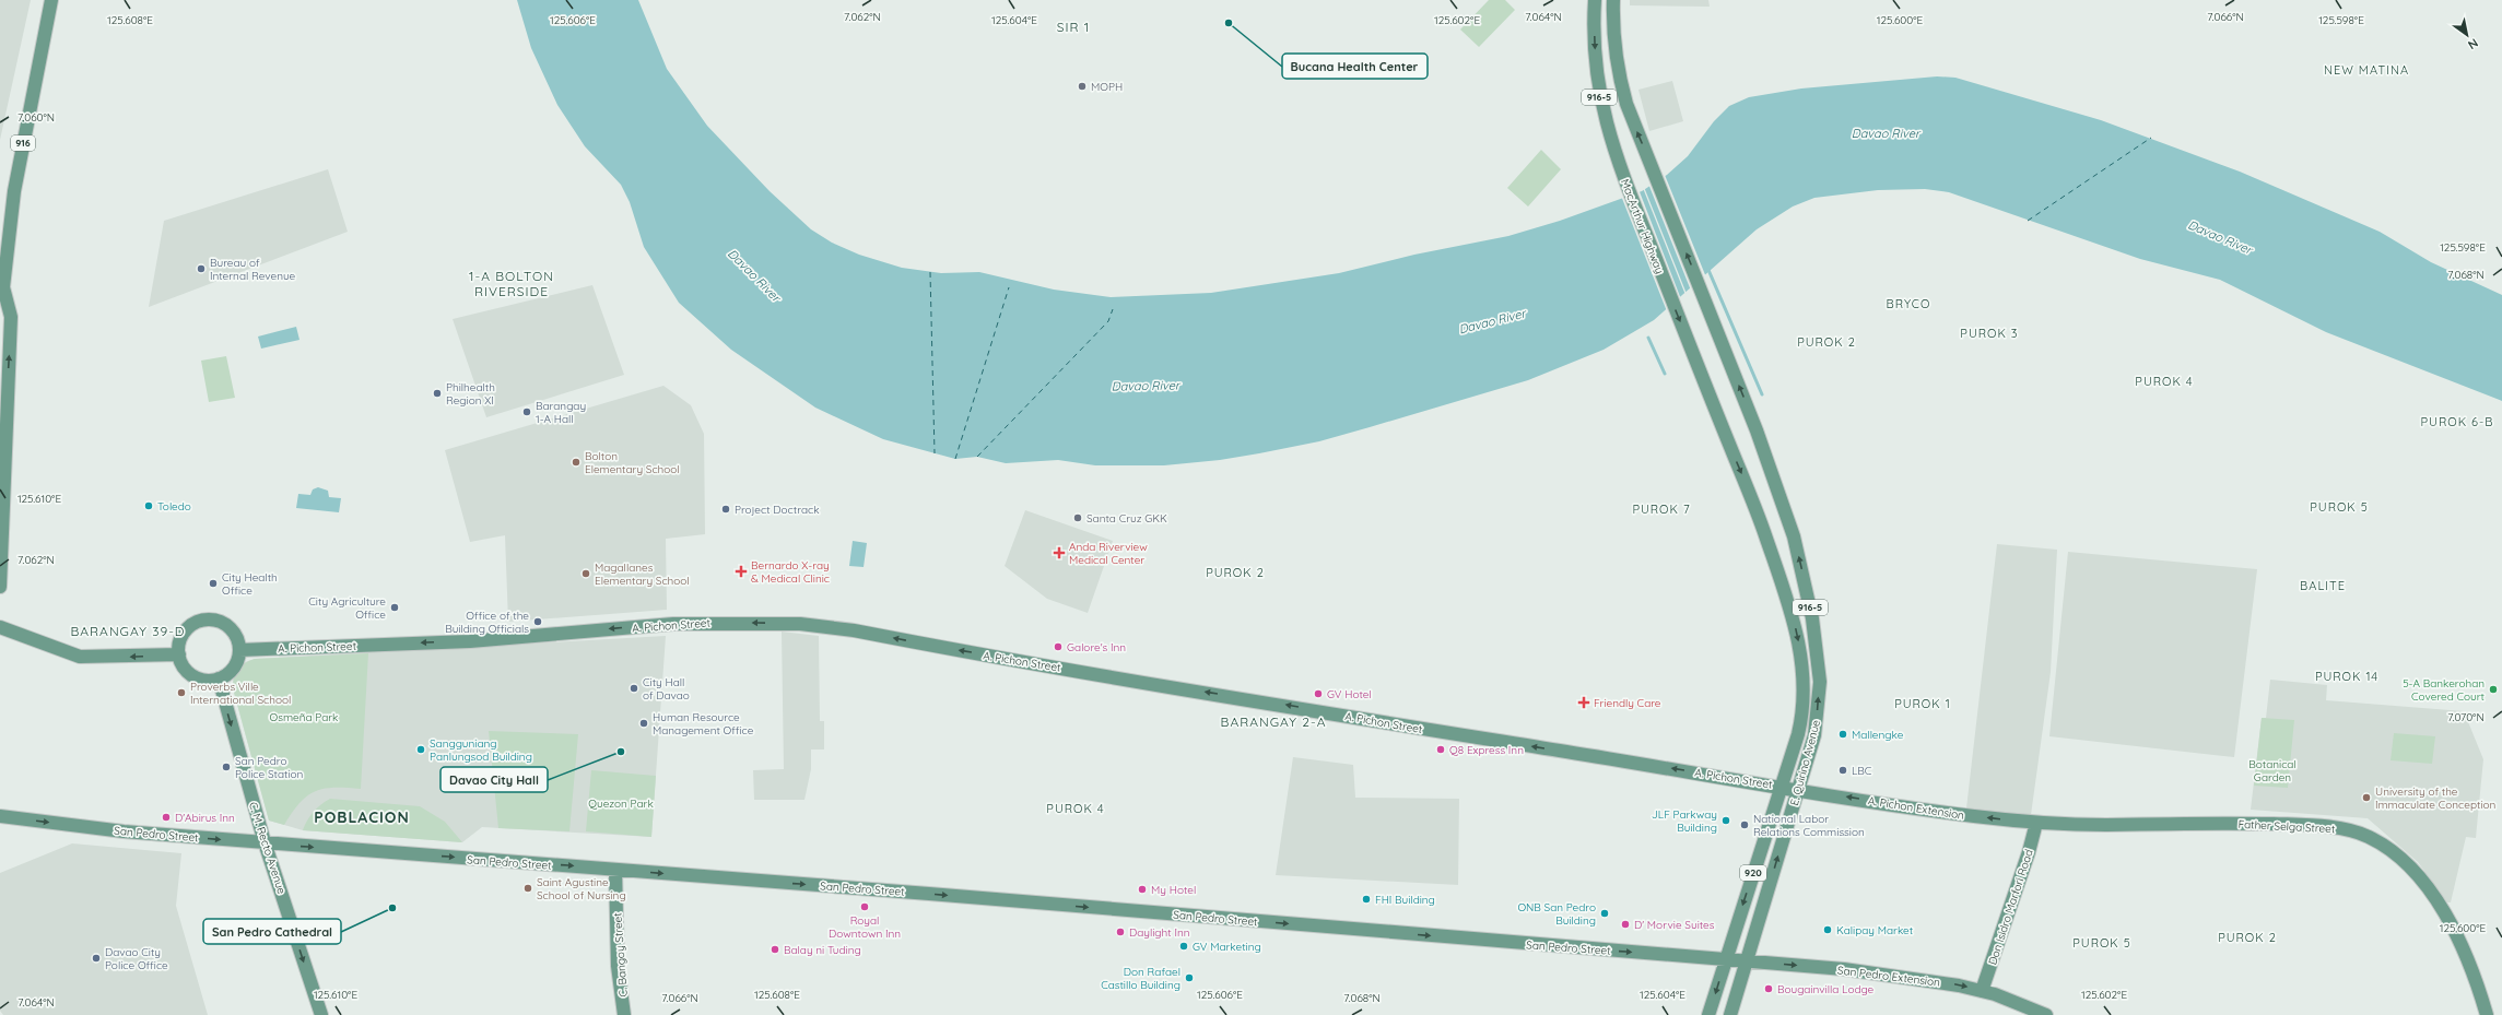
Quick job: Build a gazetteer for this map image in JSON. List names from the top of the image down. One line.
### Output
{"streets":{"main road":["916-5","916","MacArthur Highway","A. Pichon Street","E. Quirino Avenue","A. Pichon Extension","Father Selga Street","San Pedro Street","C. M. Recto Avenue","920","Don Isidro Marfori Road","C. Bangoy Street","San Pedro Extension"]},"crossings":[["MacArthur Highway","E. Quirino Avenue"],["A. Pichon Street","E. Quirino Avenue"],["A. Pichon Street","A. Pichon Extension"],["A. Pichon Street","C. M. Recto Avenue"],["E. Quirino Avenue","A. Pichon Extension"],["E. Quirino Avenue","San Pedro Street"],["E. Quirino Avenue","San Pedro Extension"],["A. Pichon Extension","Father Selga Street"],["A. Pichon Extension","Don Isidro Marfori Road"],["Father Selga Street","Don Isidro Marfori Road"],["San Pedro Street","C. M. Recto Avenue"],["San Pedro Street","C. Bangoy Street"],["San Pedro Street","San Pedro Extension"],["Don Isidro Marfori Road","San Pedro Extension"]],"one_way":["MacArthur Highway","A. Pichon Street","A. Pichon Extension","San Pedro Street","C. M. Recto Avenue","San Pedro Extension"],"districts":["SIR 1","NEW MATINA","1-A BOLTON RIVERSIDE","BRYCO","PUROK 3","PUROK 2","PUROK 4","PUROK 6-B","PUROK 5","PUROK 7","PUROK 2","BALITE","BARANGAY 39-D","PUROK 14","PUROK 1","BARANGAY 2-A","PUROK 4","POBLACION","PUROK 2","PUROK 5"],"water":["Davao River"],"parks":["Osmeña Park","Botanical Garden","Quezon Park"],"places":{"other":["Bucana Health Center","MOPH","Bureau of Internal Revenue","Philhealth Region XI","Barangay 1-A Hall","Bolton Elementary School","Toledo","Project Doctrack","Santa Cruz GKK","Magallanes Elementary School","City Health Office","City Agriculture Office","Office of the Building Officials","Galore's Inn","City Hall of Davao","5-A Bankerohan Covered Court","Proverbs Ville International School","GV Hotel","Human Resource Management Office","Mallengke","Sangguniang Panlungsod Building","Q8 Express Inn","Davao City Hall","San Pedro Police Station","LBC","University of the Immaculate Conception","D'Abirus Inn","JLF Parkway Building","National Labor Relations Commission","Saint Agustine School of Nursing","My Hotel","FHI Building","Royal Downtown Inn","San Pedro Cathedral","ONB San Pedro Building","D' Morvie Suites","Kalipay Market","Daylight Inn","GV Marketing","Balay ni Tuding","Davao City Police Office","Don Rafael Castillo Building","Bougainvilla Lodge"],"health":["Anda Riverview Medical Center","Bernardo X-ray & Medical Clinic","Friendly Care"]},"north":"bottom right","coordinates":["7.062°N","7.064°N","7.066°N","125.608°E","125.606°E","125.604°E","125.602°E","125.600°E","125.598°E","7.060°N","7.068°N","125.610°E","7.070°N"]}
